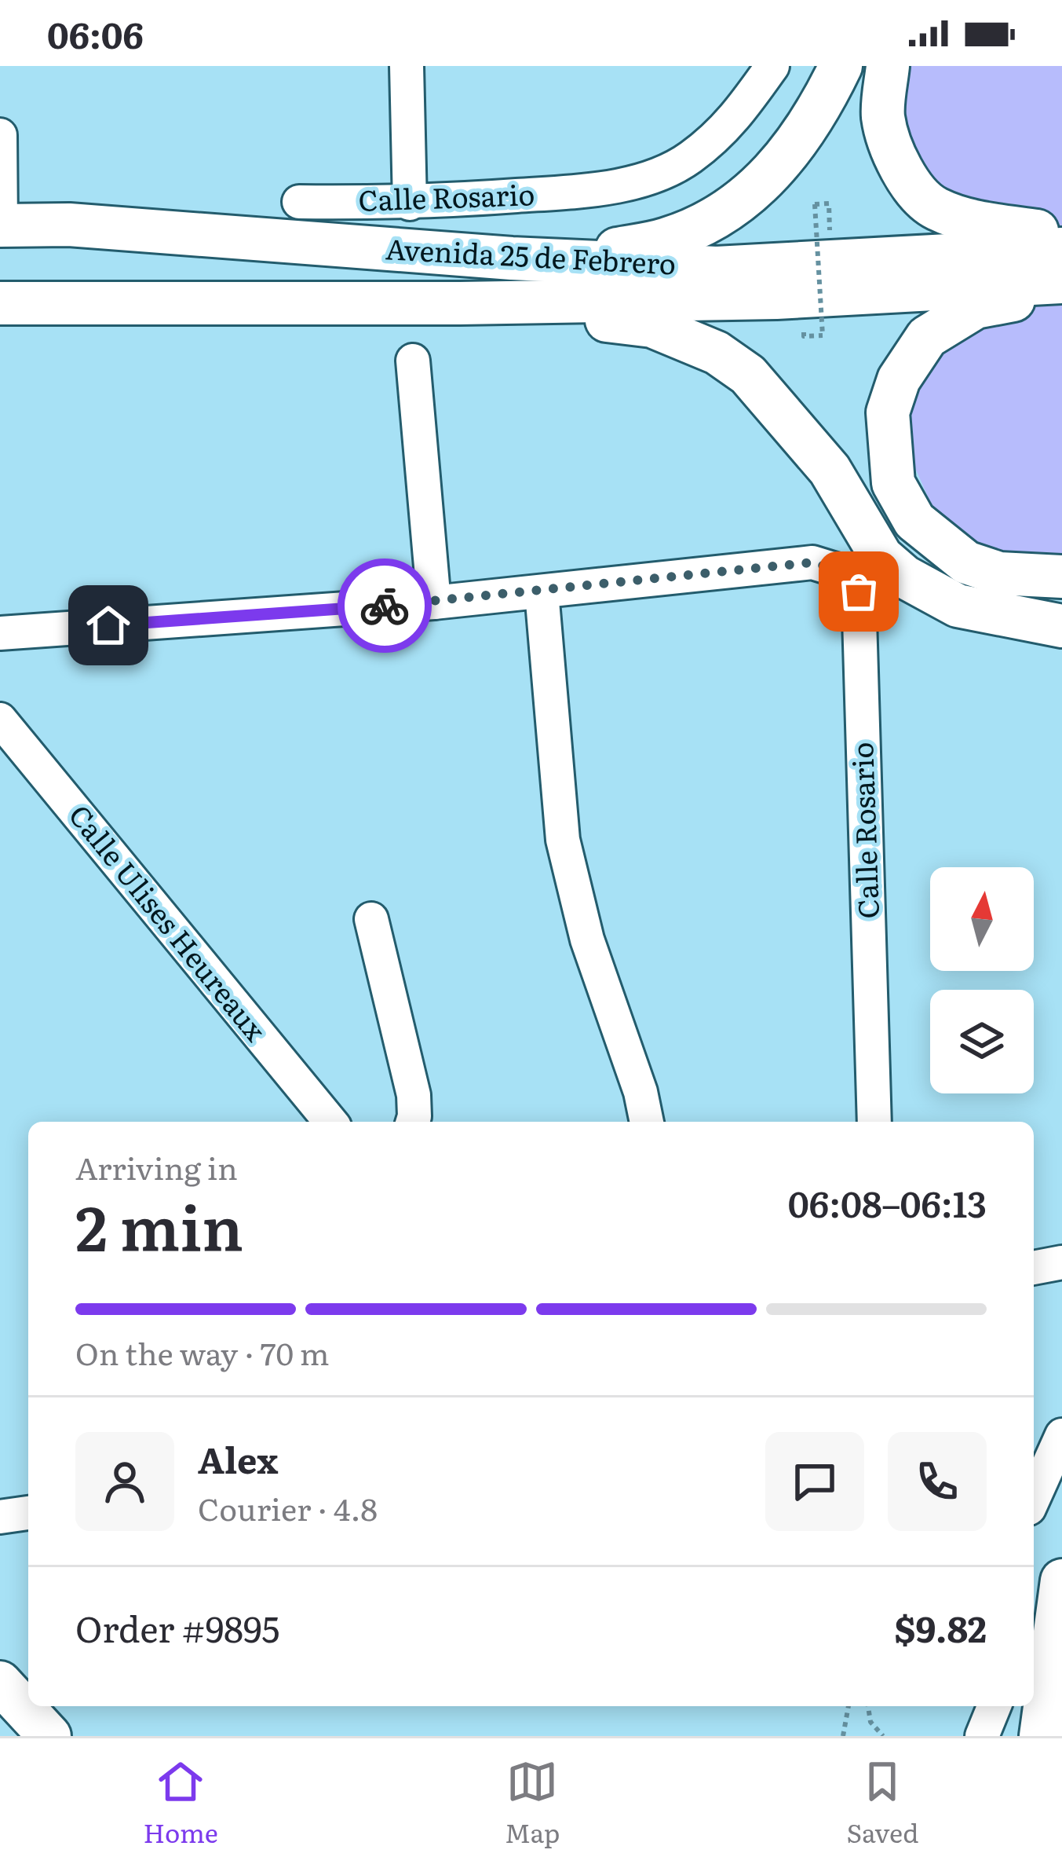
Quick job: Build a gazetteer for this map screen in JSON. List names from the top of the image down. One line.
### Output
{"streets":{"main road":["Avenida 25 de Febrero"],"street":["Calle Rosario","Calle Ulises Heureaux"]},"north":"top","page":{"status":"06:06","heading":["2 min","Arriving in","06:08–06:13"],"panel":["Alex","Courier · 4.8","Order #9895","$9.82"],"bar":"On the way · 70 m","tabs":["Home","Map","Saved"]}}
